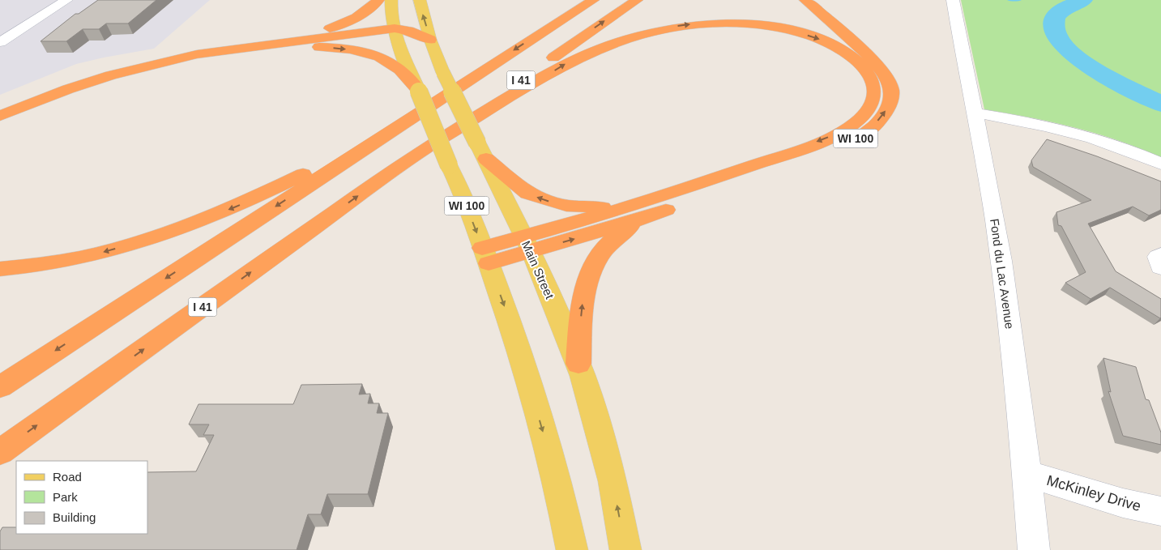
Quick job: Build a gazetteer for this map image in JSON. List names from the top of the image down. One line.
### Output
{"streets":{"highway":["I 41","WI 100"],"main road":["Main Street"],"street":["Fond du Lac Avenue","McKinley Drive"]},"crossings":[["Fond du Lac Avenue","McKinley Drive"]],"legend":["Road","Park","Building"]}
